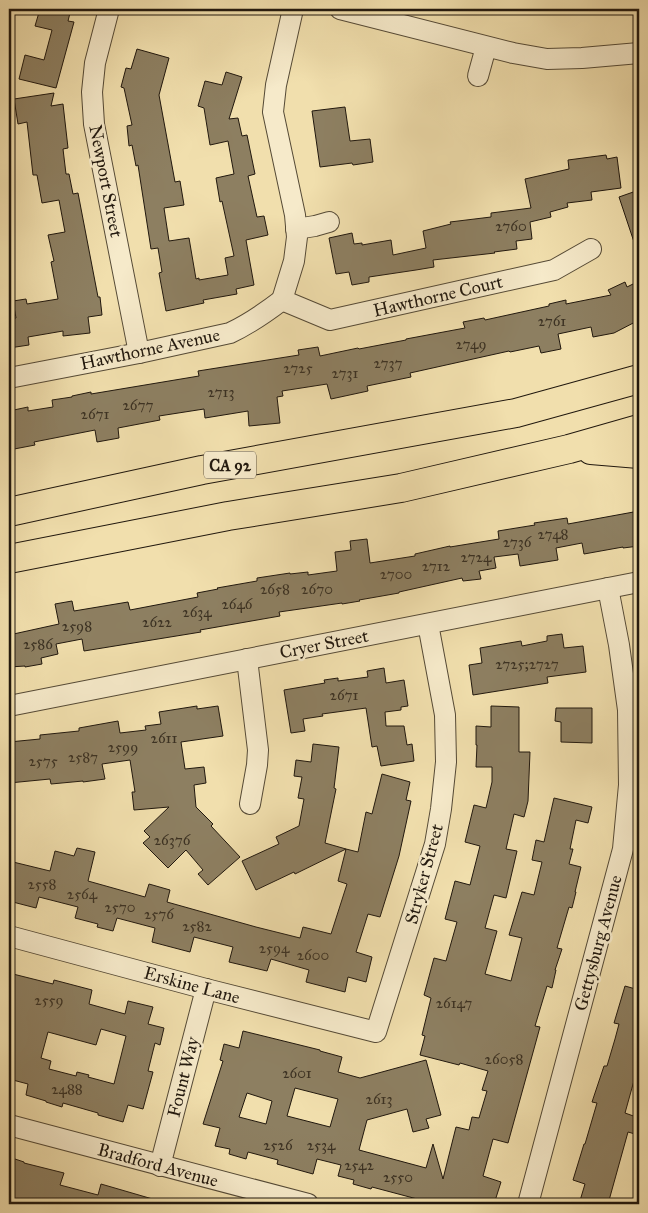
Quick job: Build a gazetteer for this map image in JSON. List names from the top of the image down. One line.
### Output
{"streets":{"highway":["CA 92"],"street":["Newport Street","Hawthorne Court","Hawthorne Avenue","Cryer Street","Stryker Street","Gettysburg Avenue","Erskine Lane","Fount Way","Bradford Avenue"]},"crossings":[["Newport Street","Hawthorne Avenue"],["Hawthorne Court","Hawthorne Avenue"],["Cryer Street","Stryker Street"],["Cryer Street","Gettysburg Avenue"],["Stryker Street","Erskine Lane"],["Erskine Lane","Fount Way"],["Fount Way","Bradford Avenue"]],"house_numbers":["2760","2761","2749","2737","2725","2731","2713","2677","2671","2748","2736","2724","2712","2700","2658","2670","2646","2634","2622","2598","2586","2725;2727","2671","2611","2599","2587","2575","26376","2558","2564","2570","2576","2582","2594","2600","2559","26147","26058","2601","2488","2613","2526","2534","2542","2550"]}
